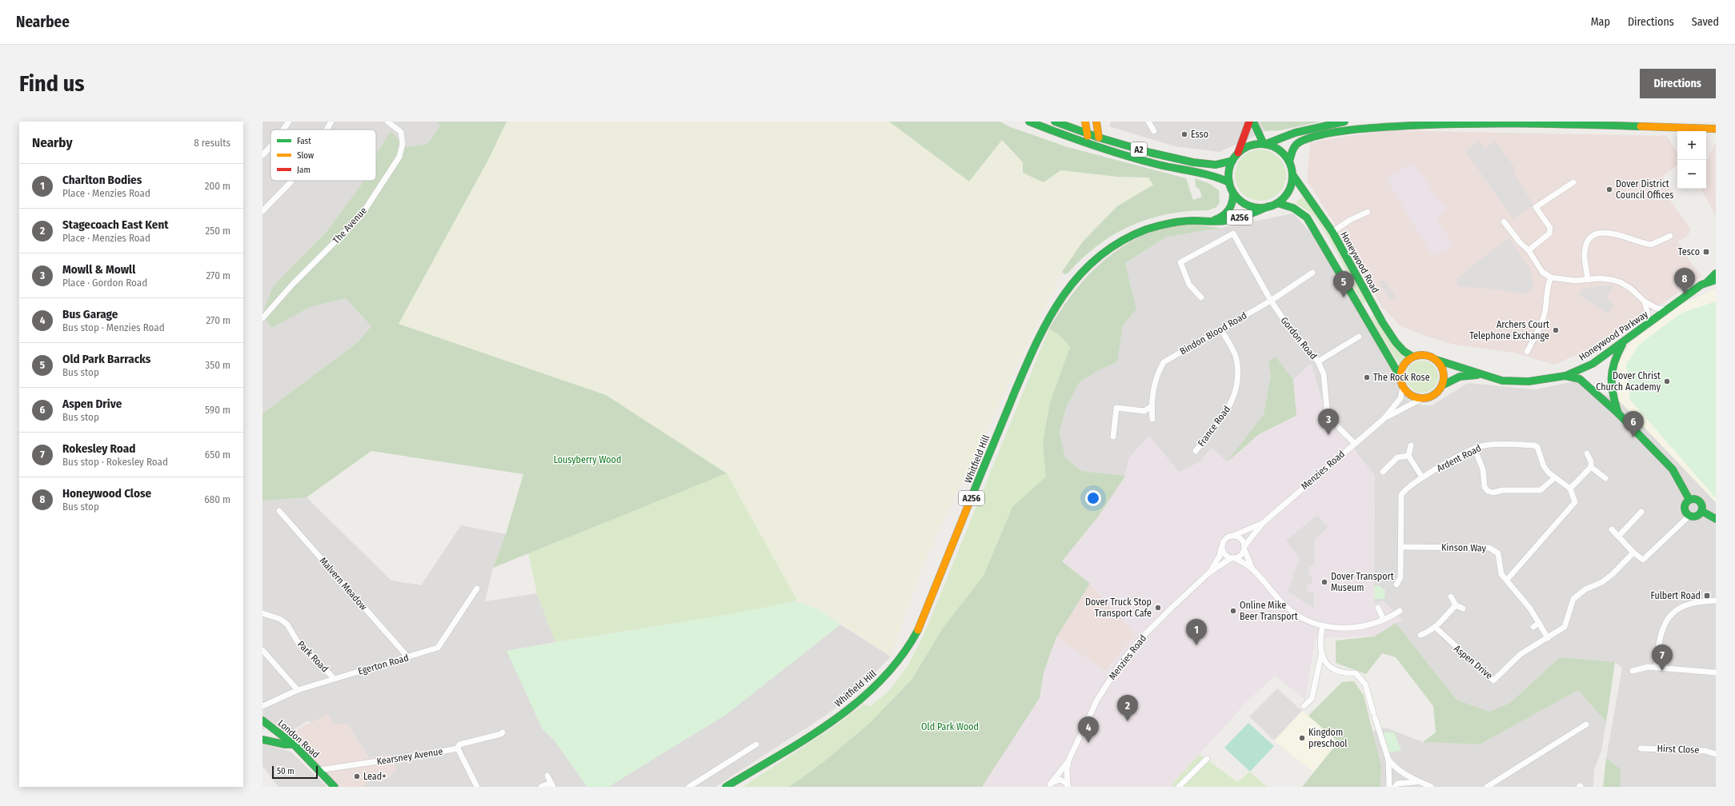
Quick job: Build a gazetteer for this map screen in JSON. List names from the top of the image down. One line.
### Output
{"streets":{"main road":["A2","A256","Honeywood Road","Honeywood Parkway","Whitfield Hill","London Road"],"street":["The Avenue","Bindon Blood Road","Gordon Road","France Road","Ardent Road","Menzies Road","Kinson Way","Malvern Meadow","Park Road","Aspen Drive","Egerton Road","Hirst Close","Kearsney Avenue"]},"crossings":[["A2","Honeywood Road"],["A2","Whitfield Hill"],["Honeywood Road","Honeywood Parkway"],["Honeywood Road","Whitfield Hill"],["Honeywood Road","Menzies Road"],["Bindon Blood Road","Gordon Road"],["Bindon Blood Road","France Road"],["Honeywood Parkway","Menzies Road"],["Gordon Road","Menzies Road"],["Ardent Road","Kinson Way"],["Kinson Way","Aspen Drive"],["Malvern Meadow","Egerton Road"],["Park Road","Egerton Road"],["London Road","Kearsney Avenue"]],"parks":["Lousyberry Wood","Old Park Wood"],"places":{"other":["Esso","Dover District Council Offices","Archers Court Telephone Exchange","The Rock Rose","Dover Christ Church Academy","Dover Transport Museum","Dover Truck Stop Transport Cafe","Online Mike Beer Transport","Kingdom preschool","Lead+"],"transit":["Tesco","Fulbert Road"]},"legend":["Fast","Slow","Jam"],"scale_bar":"50 m","page":{"header":"Nearbee","nav":["Map","Directions","Saved"],"buttons":"Directions","title":"Find us","heading":["Nearby","8 results"],"map_buttons":["+","−"],"list":[{"mark":"1","name":"Charlton Bodies","note":"Place · Menzies Road","value":"200 m"},{"mark":"2","name":"Stagecoach East Kent","note":"Place · Menzies Road","value":"250 m"},{"mark":"3","name":"Mowll & Mowll","note":"Place · Gordon Road","value":"270 m"},{"mark":"4","name":"Bus Garage","note":"Bus stop · Menzies Road","value":"270 m"},{"mark":"5","name":"Old Park Barracks","note":"Bus stop","value":"350 m"},{"mark":"6","name":"Aspen Drive","note":"Bus stop","value":"590 m"},{"mark":"7","name":"Rokesley Road","note":"Bus stop · Rokesley Road","value":"650 m"},{"mark":"8","name":"Honeywood Close","note":"Bus stop","value":"680 m"}],"pins":["8","5","3","6","1","7","2","4"],"scale":"50 m"}}
